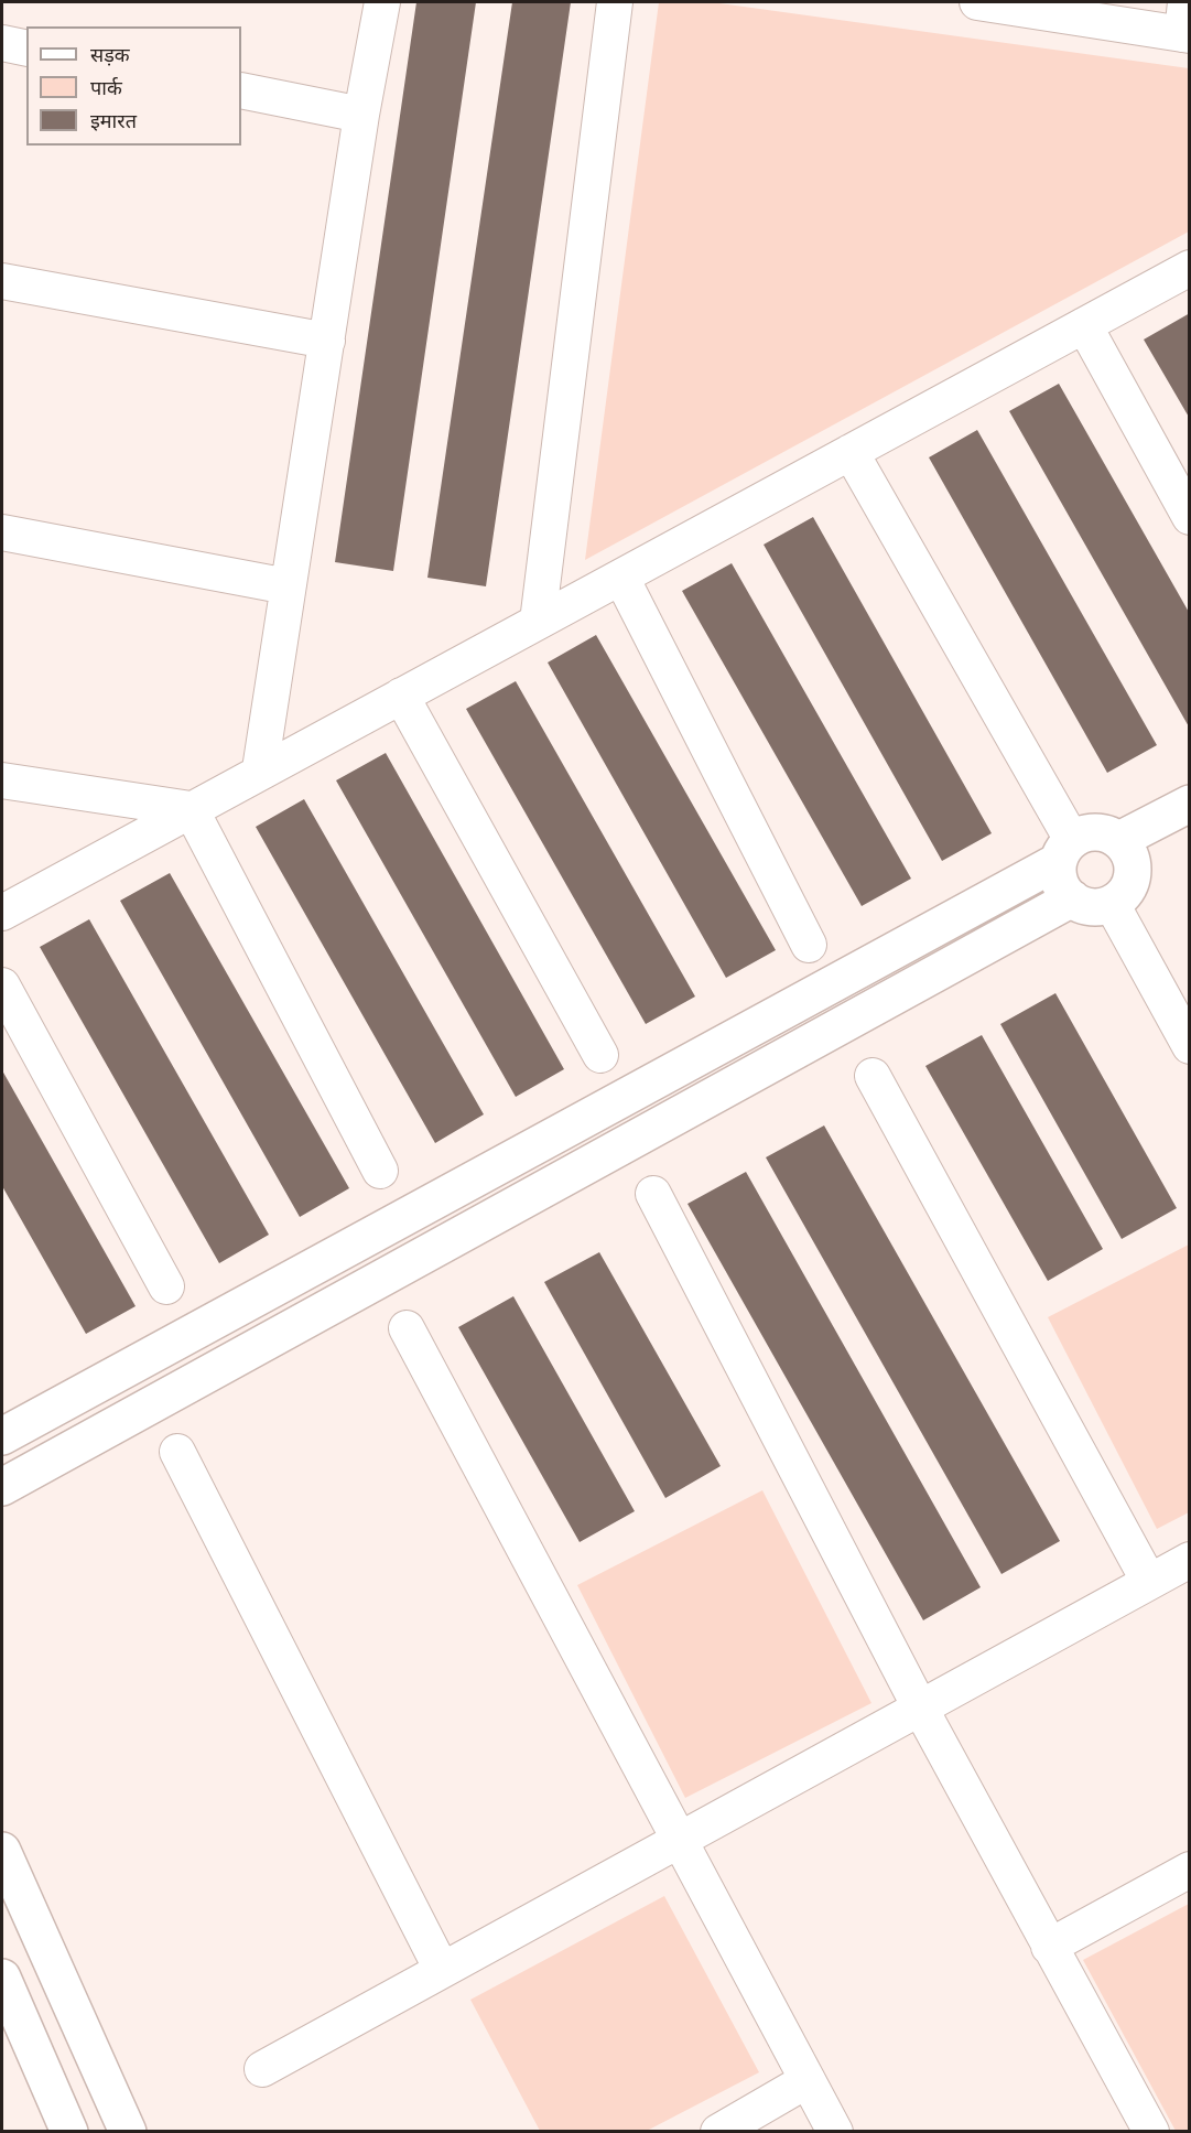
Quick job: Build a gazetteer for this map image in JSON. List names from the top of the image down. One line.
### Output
{"legend":["सड़क","पार्क","इमारत"]}
